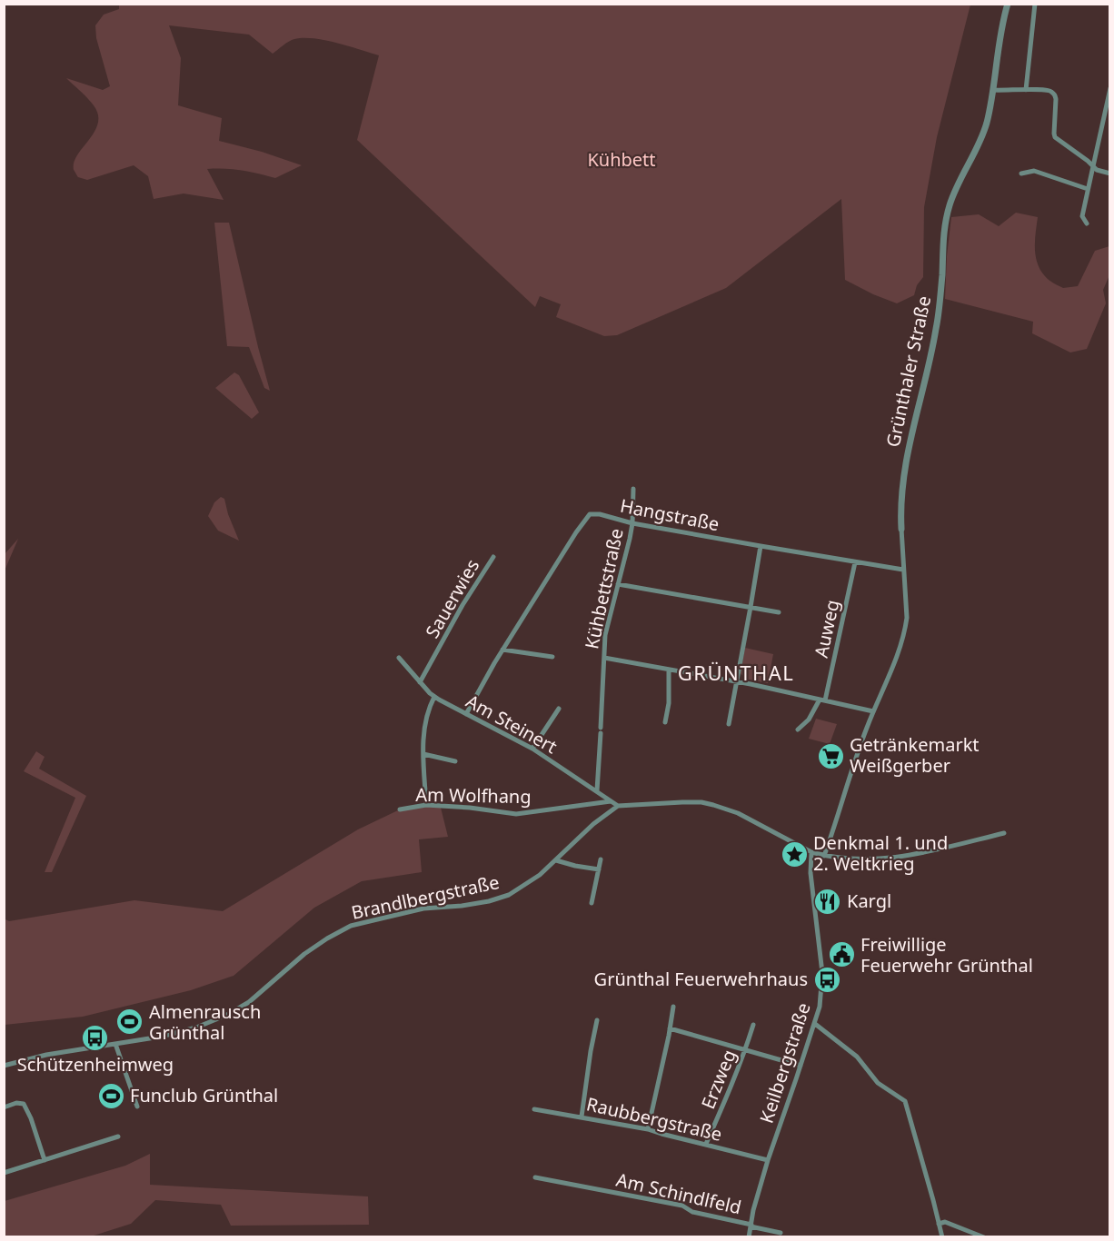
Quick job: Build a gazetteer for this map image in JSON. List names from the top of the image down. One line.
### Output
{"streets":{"street":["Grünthaler Straße","Hangstraße","Kühbettstraße","Sauerwies","Auweg","Am Steinert","Am Wolfhang","Brandlbergstraße","Keilbergstraße","Erzweg","Raubbergstraße","Am Schindlfeld"]},"crossings":[["Hangstraße","Kühbettstraße"],["Hangstraße","Auweg"],["Hangstraße","Am Steinert"],["Kühbettstraße","Am Steinert"],["Sauerwies","Am Steinert"],["Am Steinert","Am Wolfhang"],["Am Steinert","Brandlbergstraße"],["Keilbergstraße","Raubbergstraße"],["Keilbergstraße","Am Schindlfeld"],["Erzweg","Raubbergstraße"]],"districts":["GRÜNTHAL"],"parks":["Kühbett"],"places":{"supermarket":["Getränkemarkt Weißgerber"],"place":["Denkmal 1. und 2. Weltkrieg"],"restaurant":["Kargl"],"public building":["Freiwillige Feuerwehr Grünthal"],"bus stop":["Grünthal Feuerwehrhaus","Schützenheimweg"],"sports":["Almenrausch Grünthal","Funclub Grünthal"]}}
